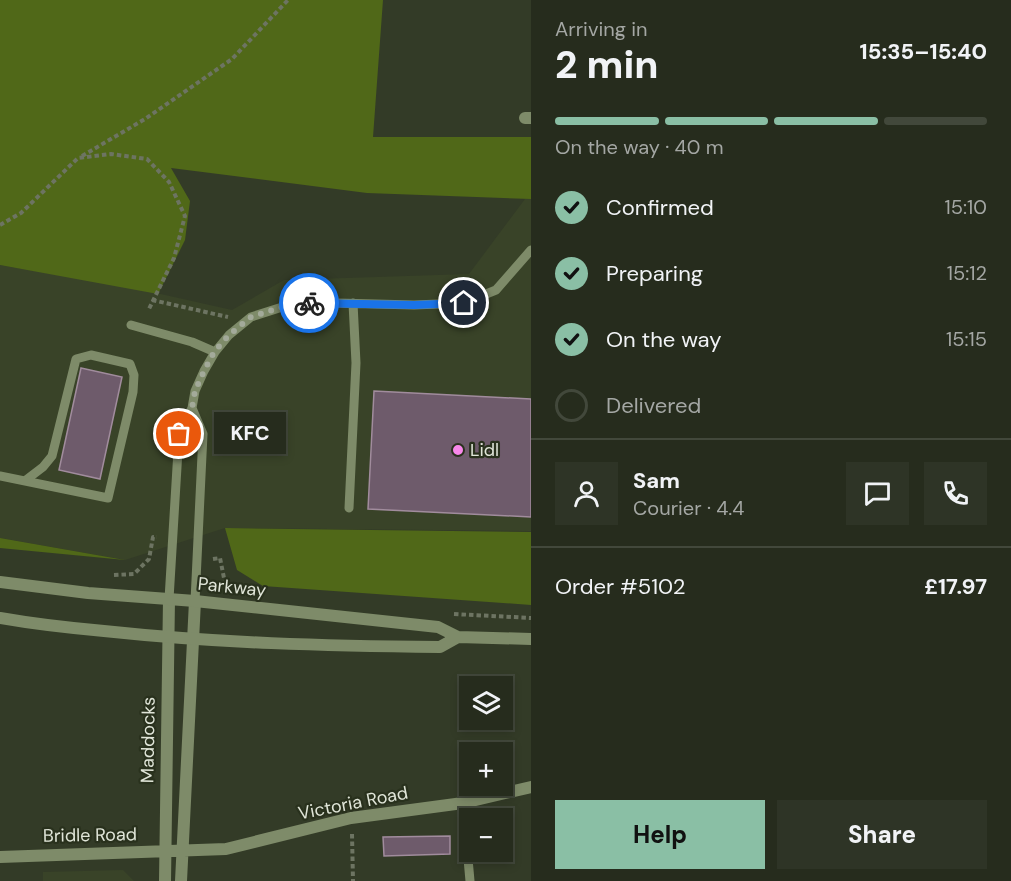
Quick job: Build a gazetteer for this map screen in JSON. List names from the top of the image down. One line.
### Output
{"streets":{"street":["Parkway","Maddocks","Victoria Road","Bridle Road"]},"crossings":[["Parkway","Maddocks"],["Maddocks","Bridle Road"],["Victoria Road","Bridle Road"]],"places":["KFC","Lidl"],"page":{"heading":["2 min","Arriving in","15:35–15:40"],"panel":["Sam","Courier · 4.4","Order #5102","£17.97"],"bar":"On the way · 40 m","list":[["Confirmed","15:10"],["Preparing","15:12"],["On the way","15:15"],"Delivered"],"bubble":"KFC","map_buttons":["+","−"],"buttons":["Help","Share"]}}
